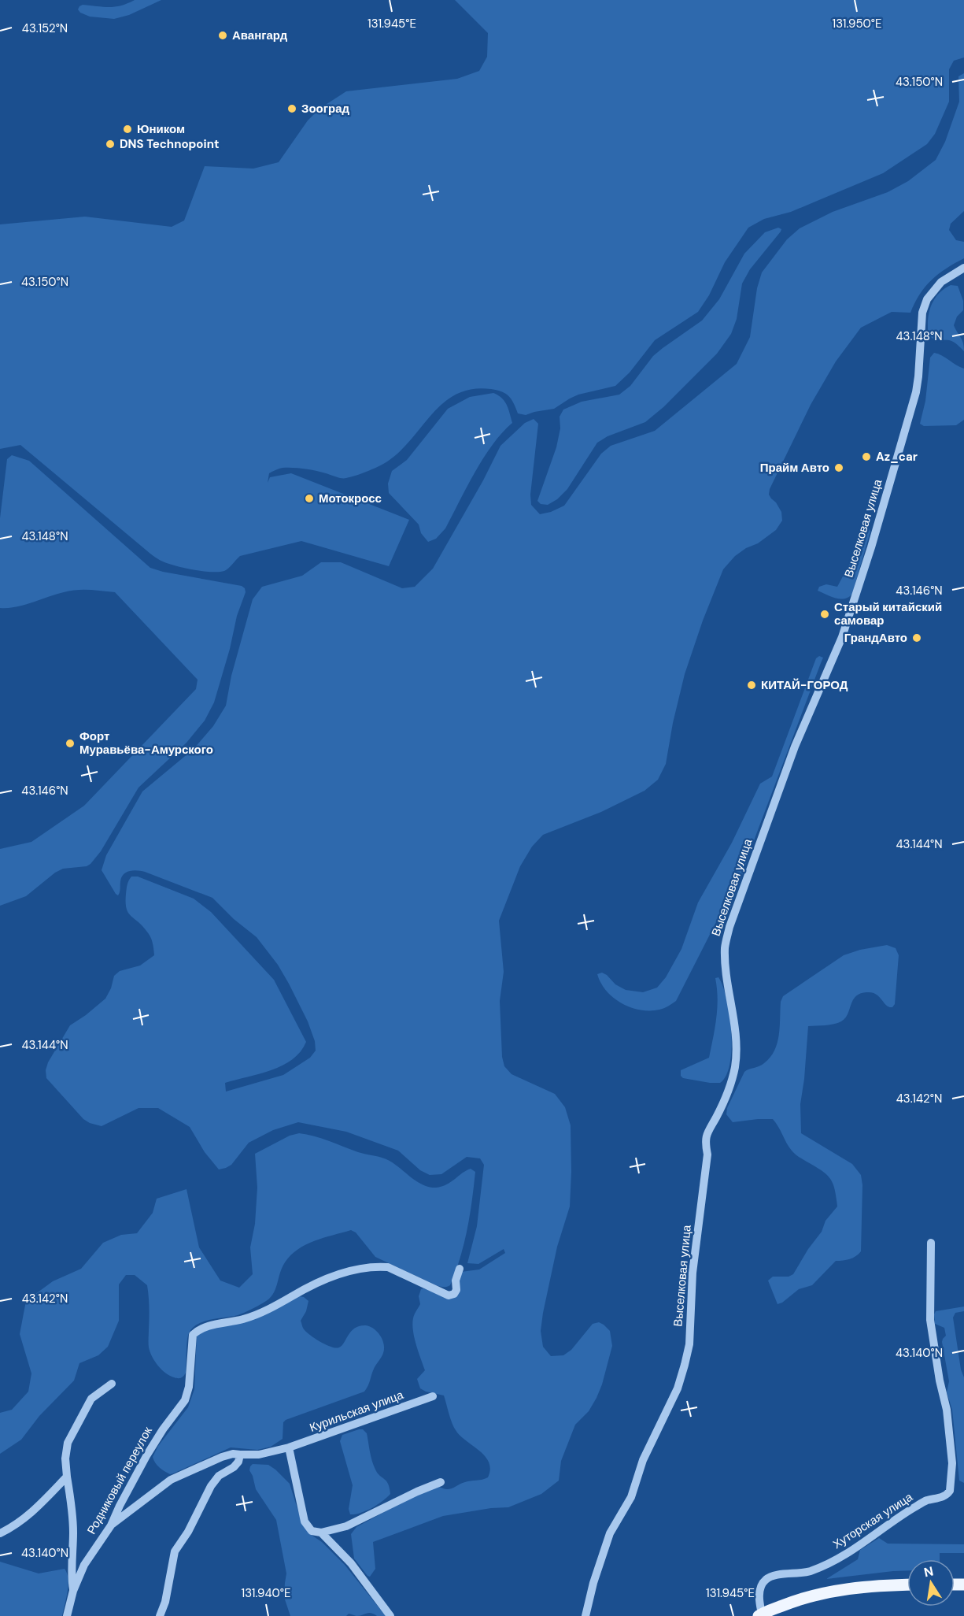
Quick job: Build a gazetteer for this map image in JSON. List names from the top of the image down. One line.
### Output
{"streets":{"street":["Выселковая улица","Курильская улица","Родниковый переулок","Хуторская улица"]},"crossings":[["Курильская улица","Родниковый переулок"]],"places":["Авангард","Зооград","Юником","DNS Technopoint","Az_car","Прайм Авто","Мотокросс","Старый китайский самовар","ГрандАвто","КИТАЙ-ГОРОД","Форт Муравьёва-Амурского"],"north":"top","coordinates":["131.945°E","131.950°E","43.152°N","43.150°N","43.148°N","43.146°N","43.144°N","43.142°N","43.140°N","131.940°E"]}
